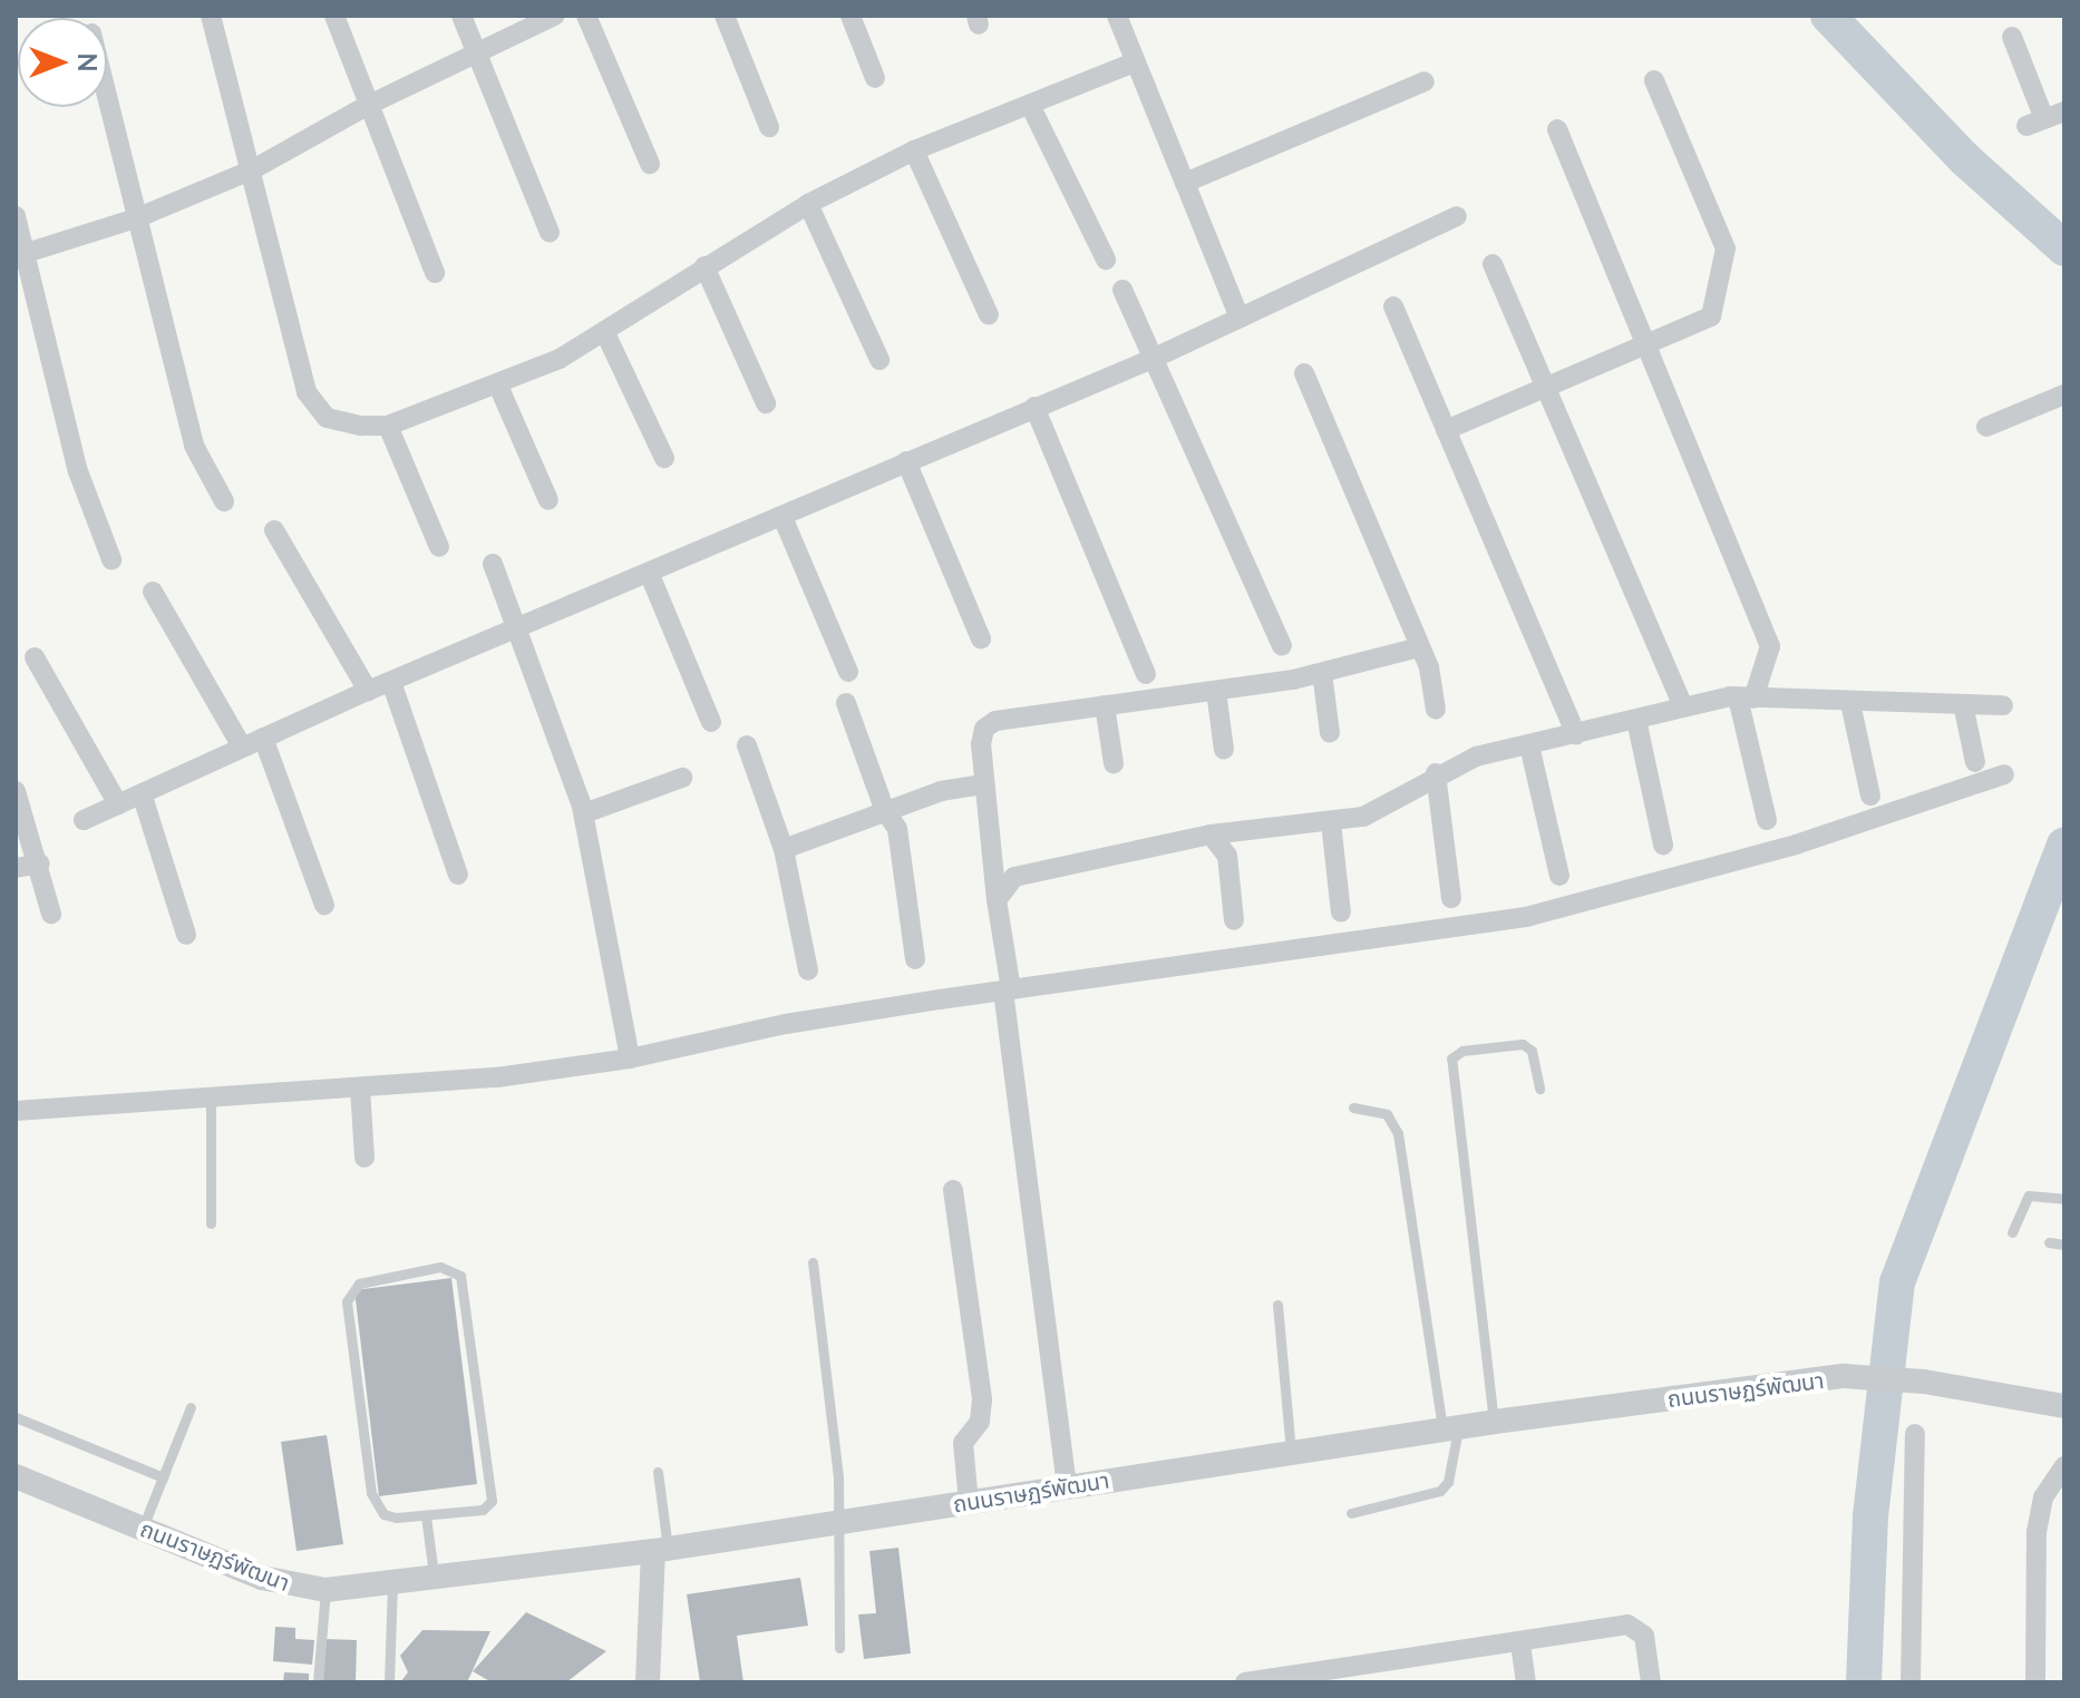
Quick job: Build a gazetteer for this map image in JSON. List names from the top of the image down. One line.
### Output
{"streets":{"street":["ถนนราษฏร์พัฒนา"]},"north":"right"}
